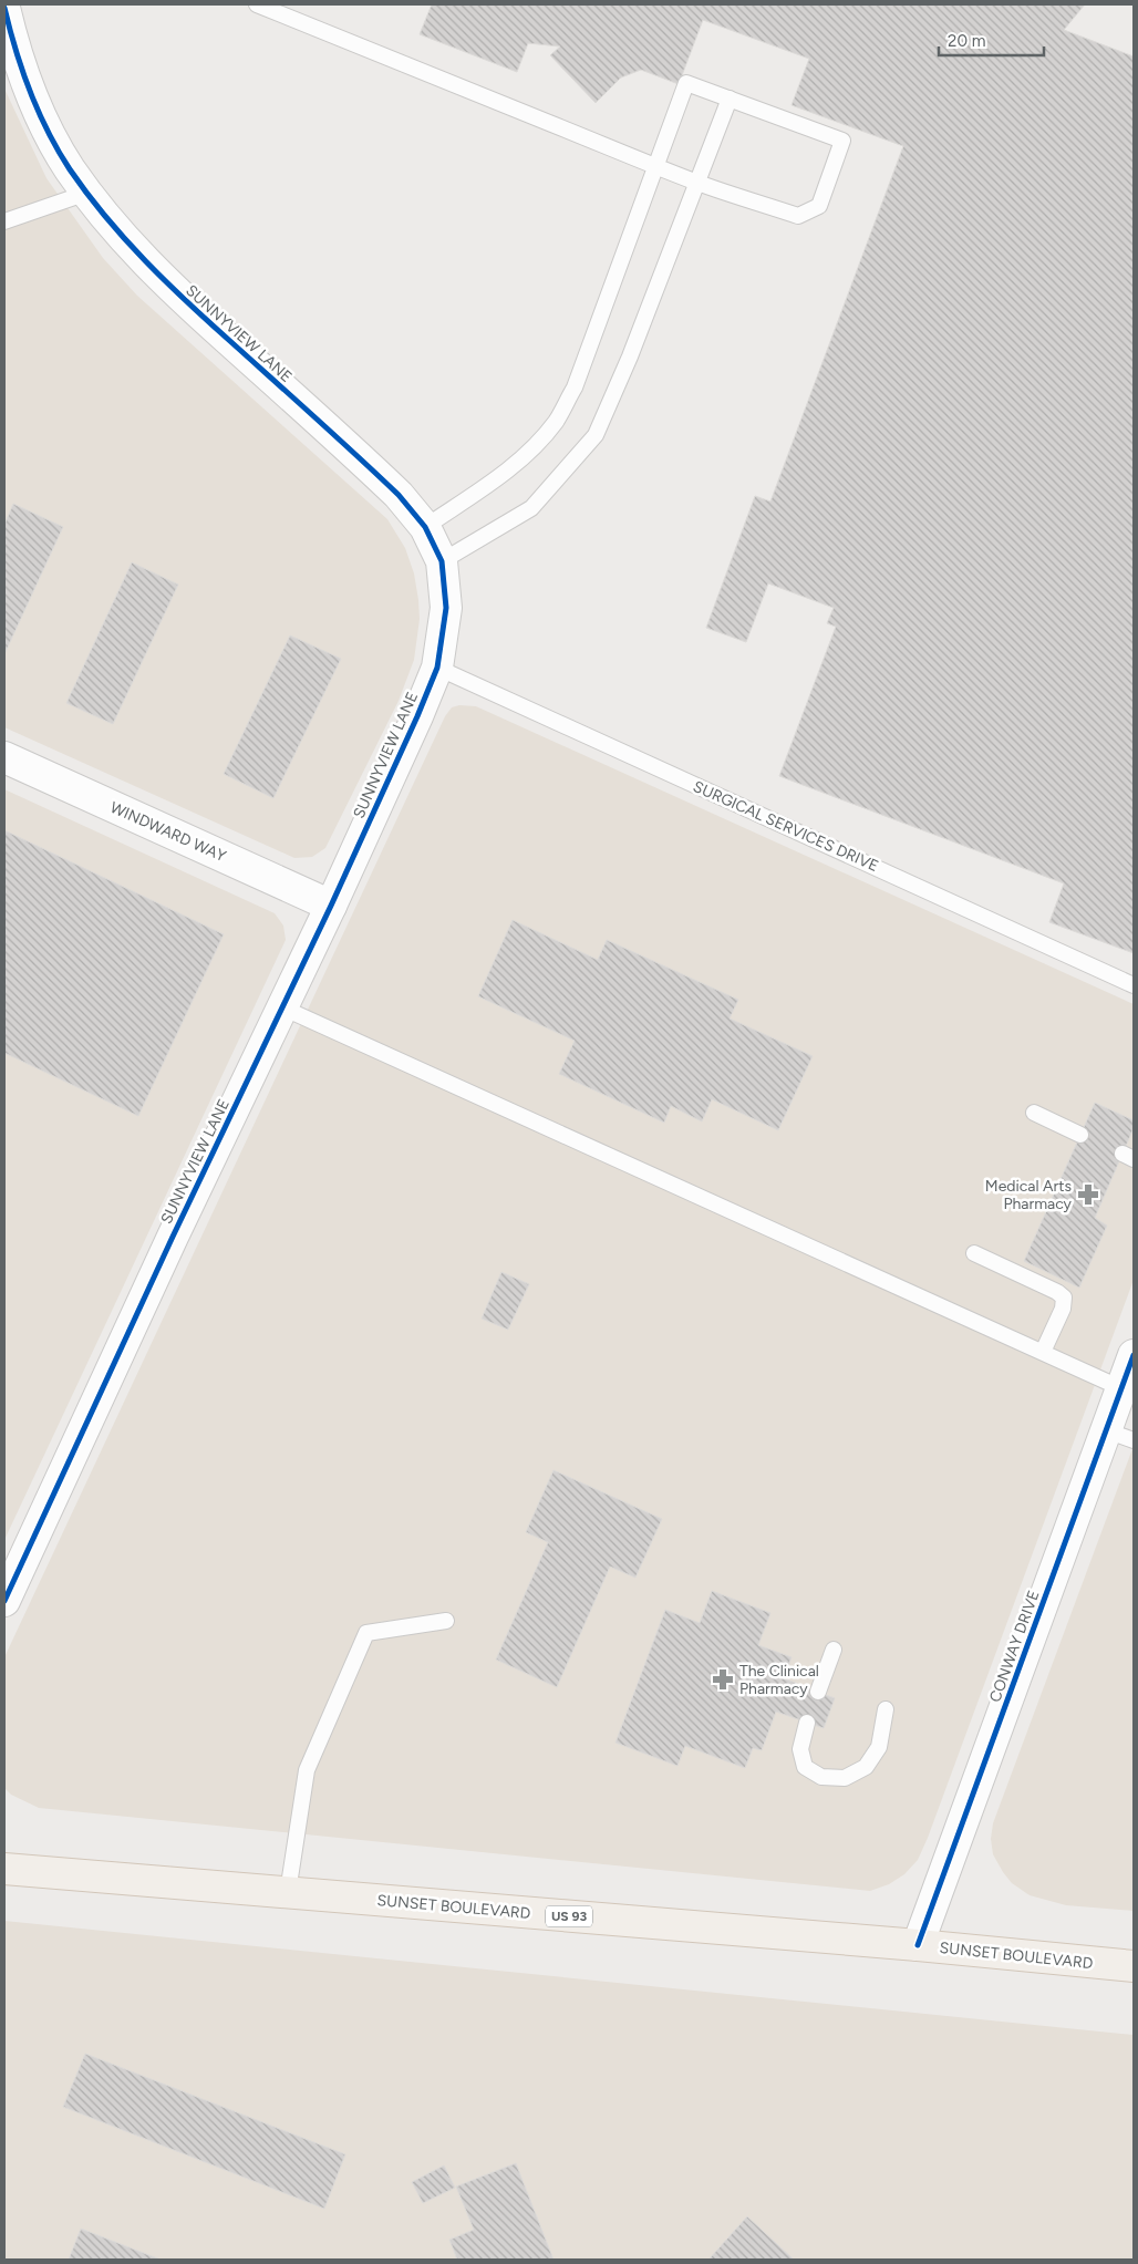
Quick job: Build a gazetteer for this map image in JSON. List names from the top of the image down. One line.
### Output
{"streets":{"main road":["SUNSET BOULEVARD","US 93"],"street":["SUNNYVIEW LANE","WINDWARD WAY","CONWAY DRIVE"],"lane":["SURGICAL SERVICES DRIVE"]},"crossings":[["SUNNYVIEW LANE","SURGICAL SERVICES DRIVE"],["SUNNYVIEW LANE","WINDWARD WAY"],["CONWAY DRIVE","SUNSET BOULEVARD"]],"places":{"pharmacy":["Medical Arts Pharmacy","The Clinical Pharmacy"]},"scale_bar":"20 m"}
